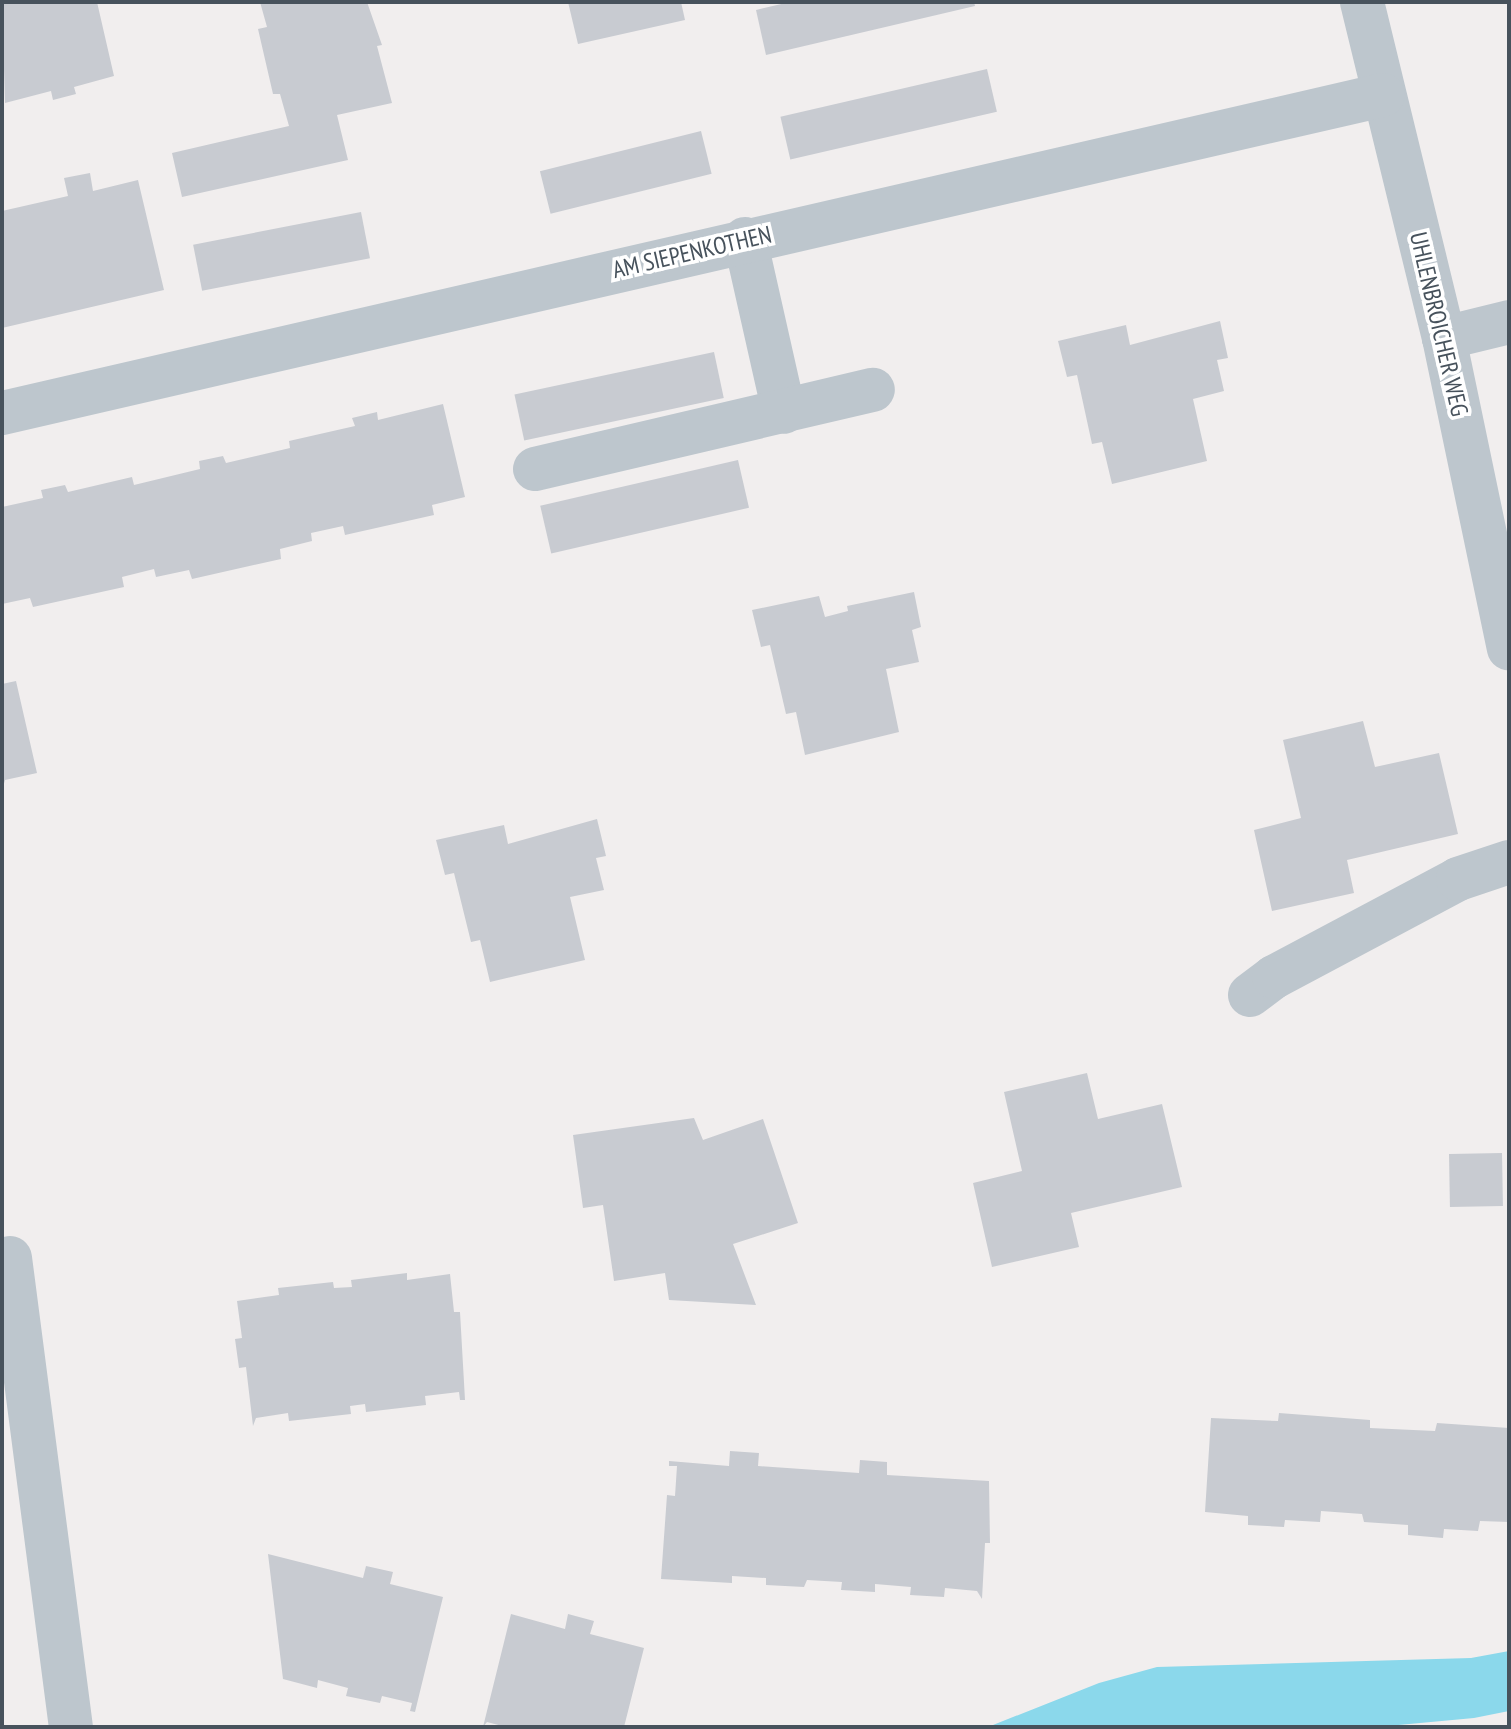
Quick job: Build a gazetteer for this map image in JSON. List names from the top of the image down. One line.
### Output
{"streets":{"street":["AM SIEPENKOTHEN","UHLENBROICHER WEG"]},"crossings":[["AM SIEPENKOTHEN","UHLENBROICHER WEG"]]}
